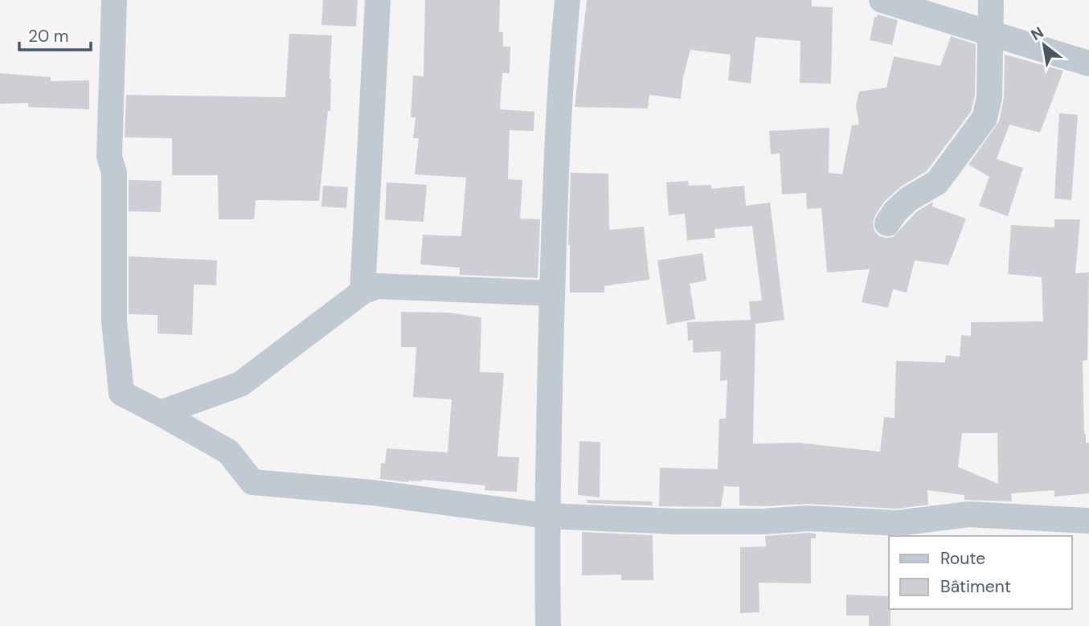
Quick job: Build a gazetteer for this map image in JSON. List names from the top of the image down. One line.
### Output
{"legend":["Route","Bâtiment"],"scale_bar":"20 m","north":"top left"}
